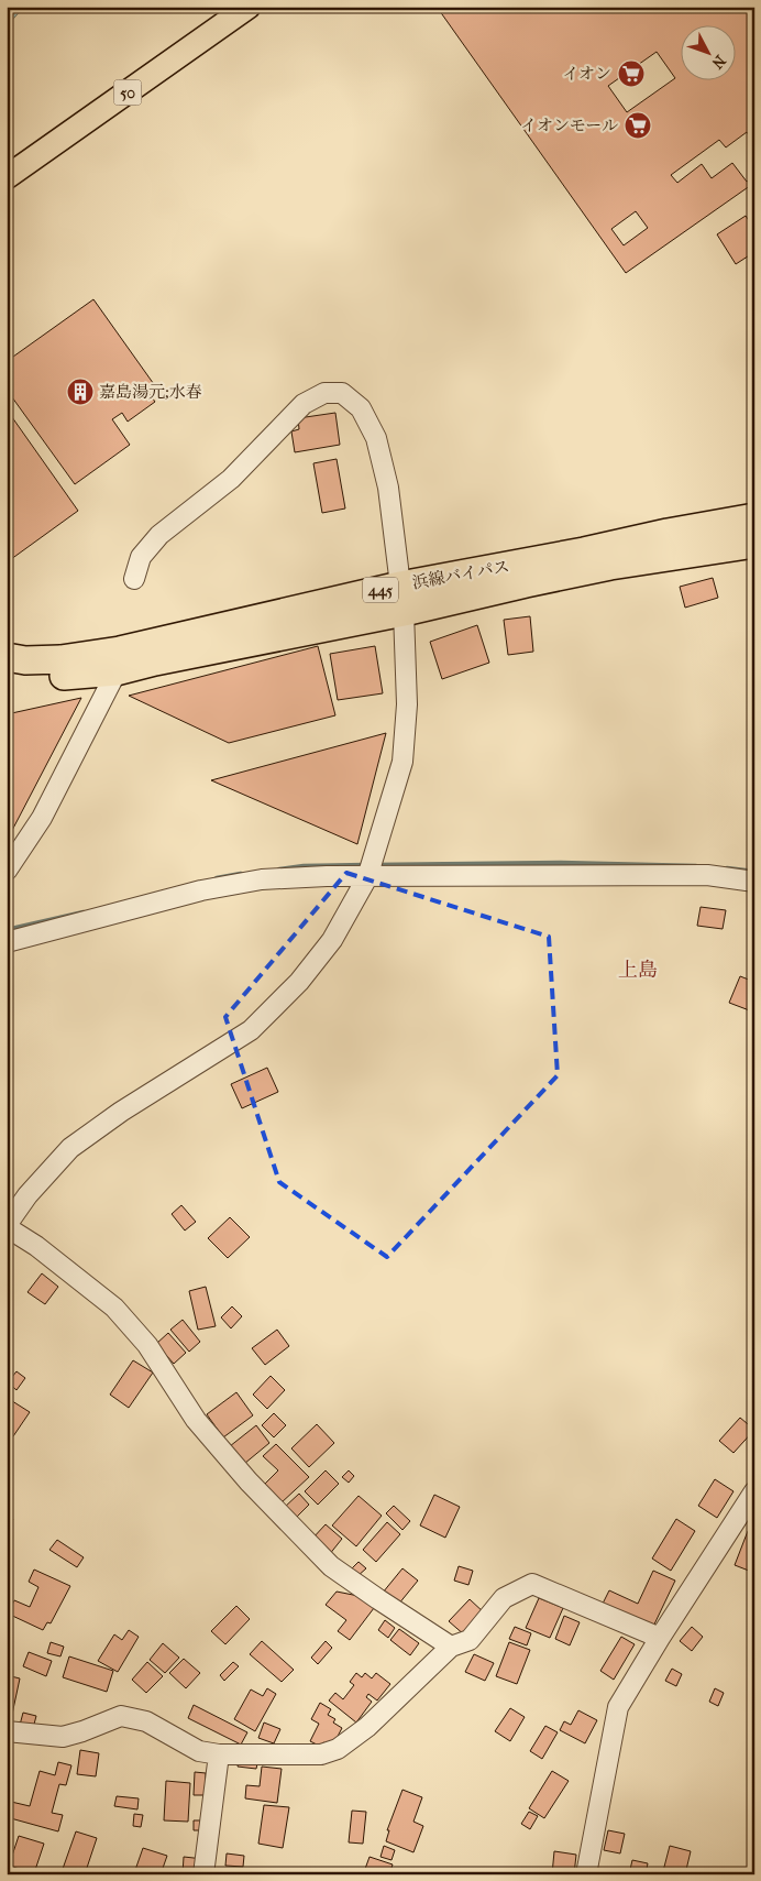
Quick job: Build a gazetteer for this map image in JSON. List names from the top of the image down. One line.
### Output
{"streets":{"highway":["浜線バイパス","445"],"main road":["50"]},"districts":["上島"],"places":{"supermarket":["イオン","イオンモール"],"building":["嘉島湯元;水春"]},"north":"bottom right"}
